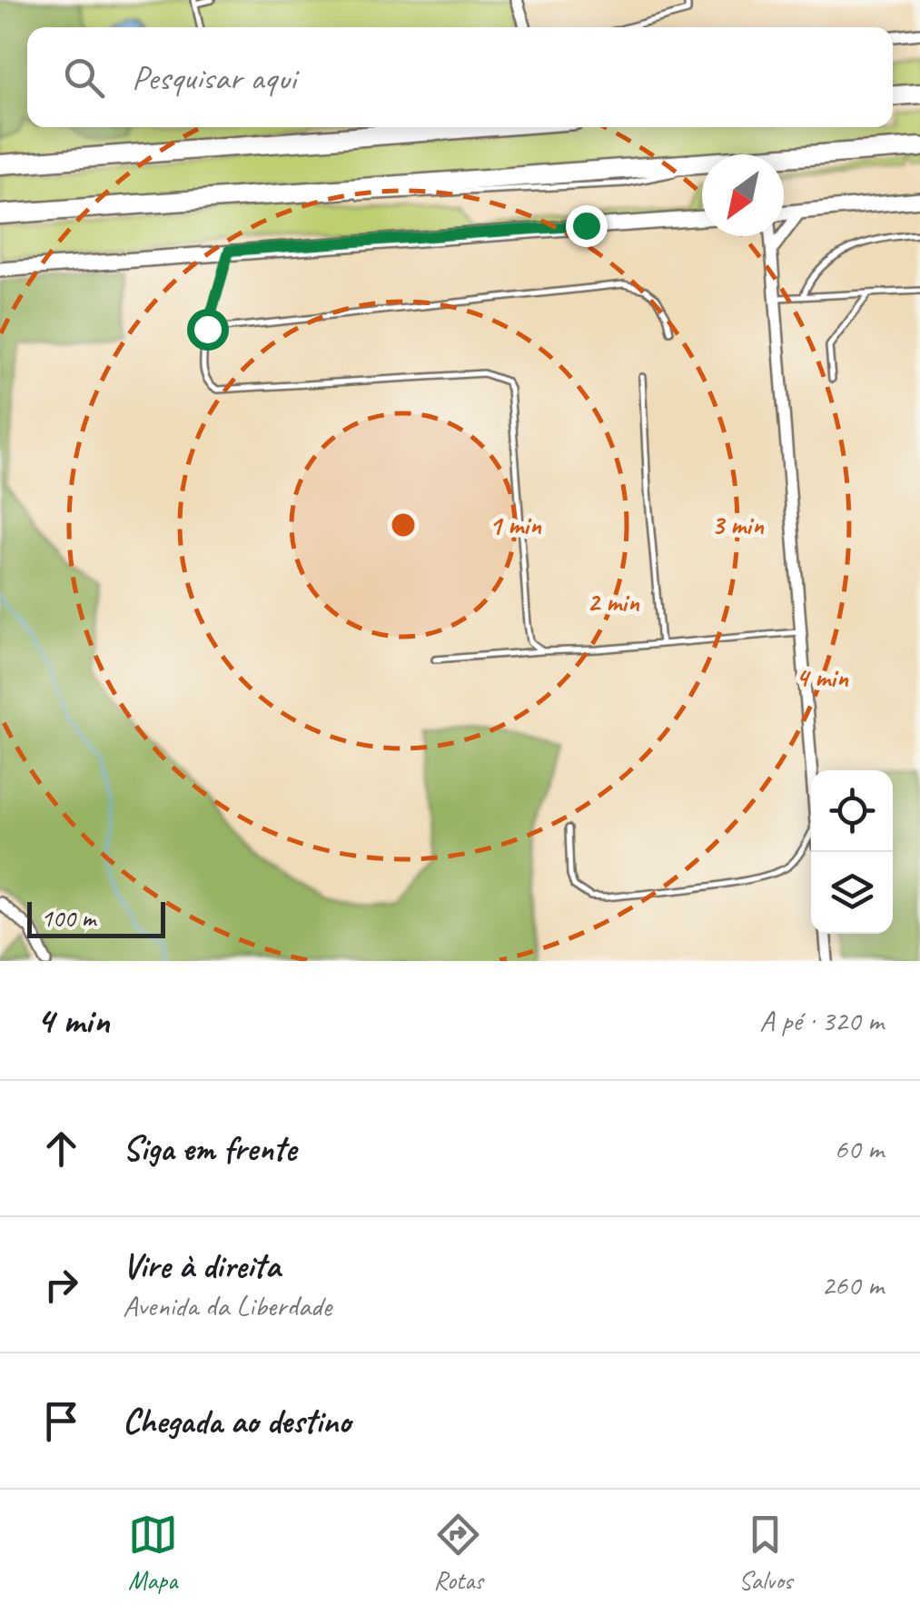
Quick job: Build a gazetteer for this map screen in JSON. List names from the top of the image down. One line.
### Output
{"scale_bar":"100 m","north":"bottom left","page":{"search":"Pesquisar aqui","scale":"100 m","heading":["4 min","A pé · 320 m"],"list":[["Siga em frente","60 m"],["Vire à direita","Avenida da Liberdade","260 m"],"Chegada ao destino"],"nav":["Mapa","Rotas","Salvos"]},"rings":["1 min","3 min","2 min","4 min"]}
